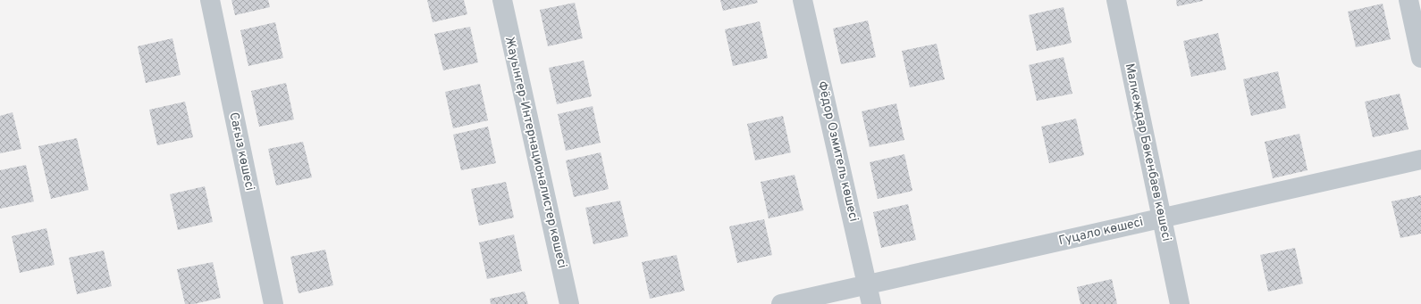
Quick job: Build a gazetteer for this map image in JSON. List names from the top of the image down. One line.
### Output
{"streets":{"street":["Сағыз көшесі","Фёдор Озмитель көшесі","Жауынгер-Интернационалистер көшесі","Малкеждар Бөкенбаев көшесі","Гуцало көшесі"]},"crossings":[["Фёдор Озмитель көшесі","Гуцало көшесі"],["Малкеждар Бөкенбаев көшесі","Гуцало көшесі"]]}
